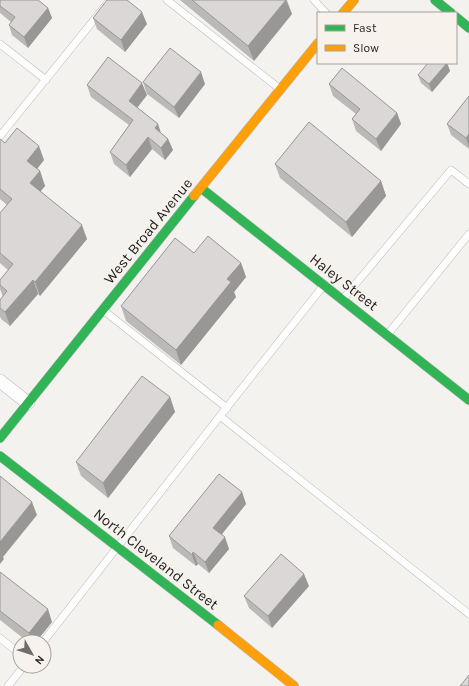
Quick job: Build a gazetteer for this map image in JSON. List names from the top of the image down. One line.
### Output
{"streets":{"street":["West Broad Avenue","Haley Street","North Cleveland Street"]},"crossings":[["West Broad Avenue","Haley Street"]],"legend":["Fast","Slow"],"north":"bottom right"}
